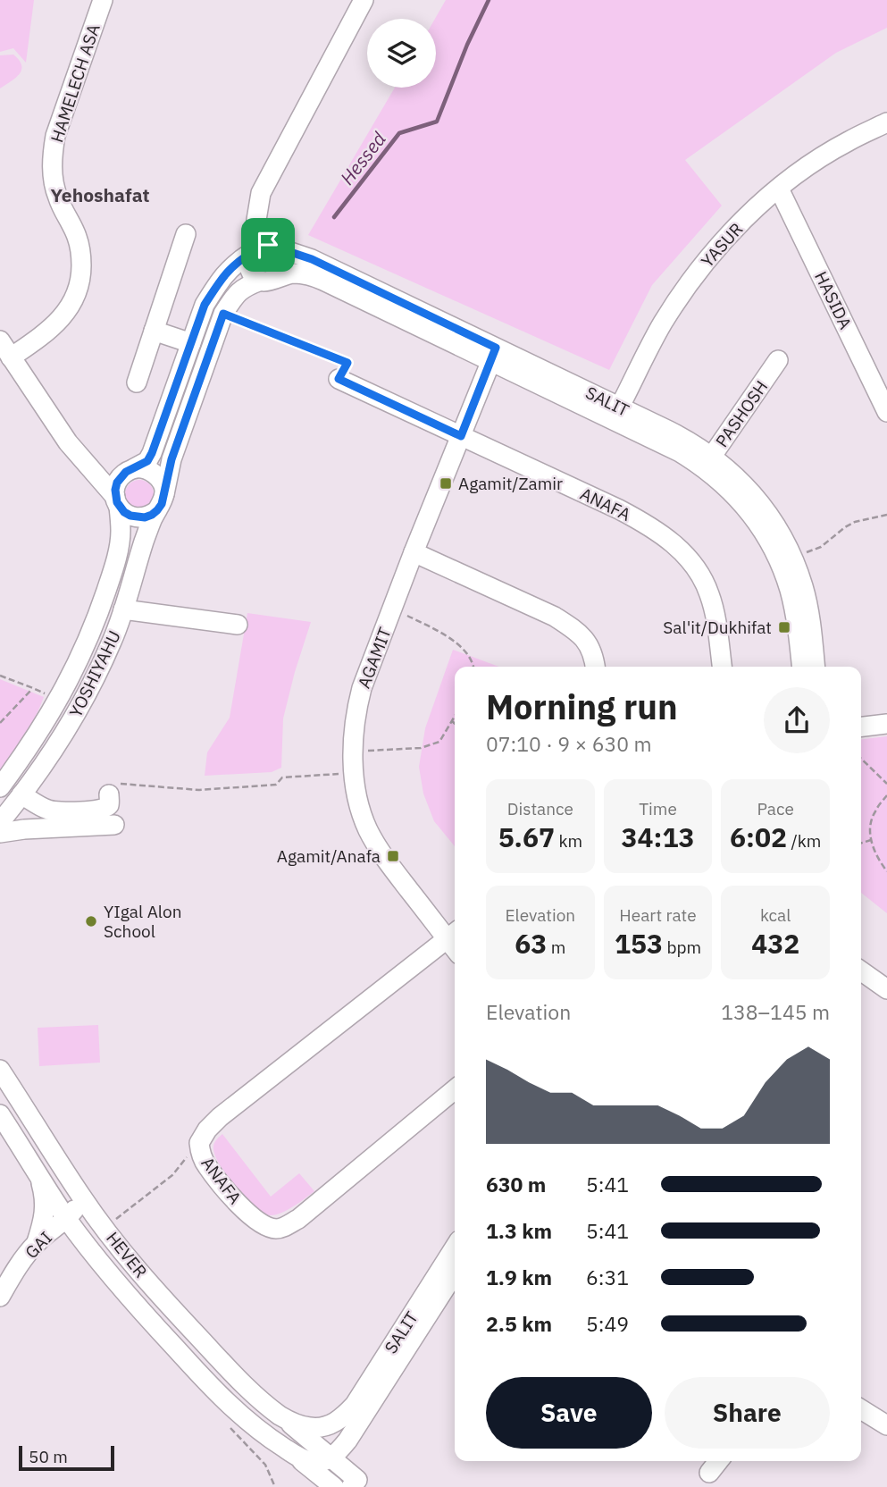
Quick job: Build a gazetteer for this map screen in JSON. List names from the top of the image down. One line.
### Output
{"streets":{"street":["HAMELECH ASA","YASUR","HASIDA","SALIT","PASHOSH","ANAFA","AGAMIT","YOSHIYAHU","GAI","HEVER"]},"crossings":[["YASUR","HASIDA"],["YASUR","SALIT"],["SALIT","PASHOSH"],["SALIT","AGAMIT"],["SALIT","YOSHIYAHU"],["SALIT","HEVER"],["ANAFA","AGAMIT"],["GAI","HEVER"]],"districts":["Yehoshafat"],"water":["Hessed"],"places":{"transit":["Agamit/Zamir","Sal'it/Dukhifat","Agamit/Anafa"],"other":["YIgal Alon School"]},"scale_bar":"50 m","page":{"heading":["Morning run","07:10 · 9 × 630 m"],"stats":[["Distance","5.67 km"],["Time","34:13"],["Pace","6:02 /km"],["Elevation","63 m"],["Heart rate","153 bpm"],["kcal","432"]],"chart":["Elevation","138–145 m"],"list":[{"name":"630 m","note":"5:41"},{"name":"1.3 km","note":"5:41"},{"name":"1.9 km","note":"6:31"},{"name":"2.5 km","note":"5:49"}],"buttons":["Save","Share"],"scale":"50 m"}}
